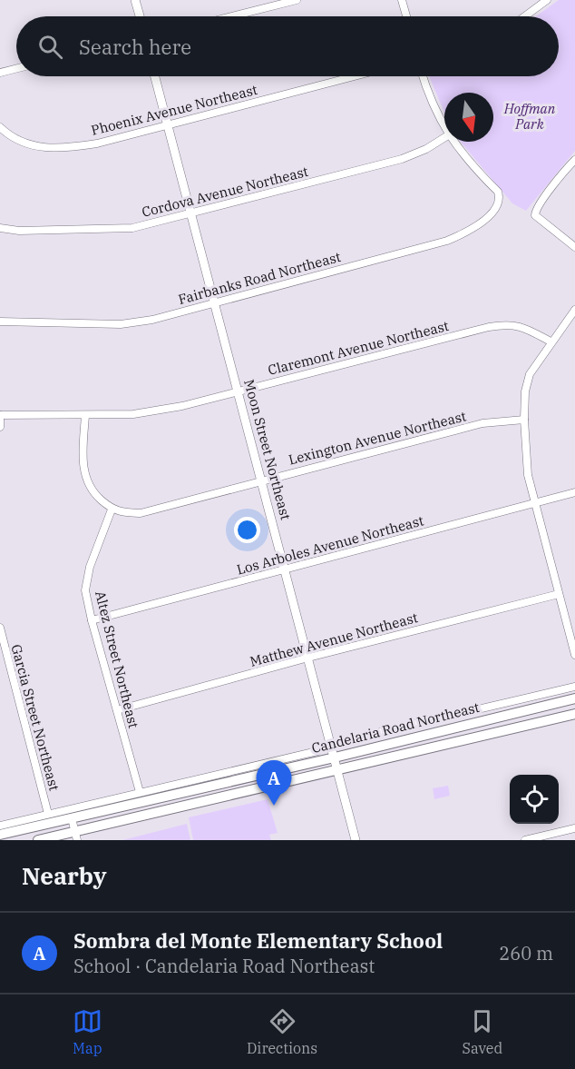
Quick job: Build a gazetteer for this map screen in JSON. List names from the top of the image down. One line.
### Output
{"streets":{"main road":["Candelaria Road Northeast"],"street":["Phoenix Avenue Northeast","Cordova Avenue Northeast","Fairbanks Road Northeast","Claremont Avenue Northeast","Lexington Avenue Northeast","Moon Street Northeast","Los Arboles Avenue Northeast","Matthew Avenue Northeast","Altez Street Northeast","Garcia Street Northeast"]},"crossings":[["Phoenix Avenue Northeast","Moon Street Northeast"],["Cordova Avenue Northeast","Moon Street Northeast"],["Fairbanks Road Northeast","Moon Street Northeast"],["Claremont Avenue Northeast","Moon Street Northeast"],["Lexington Avenue Northeast","Moon Street Northeast"],["Lexington Avenue Northeast","Altez Street Northeast"],["Moon Street Northeast","Los Arboles Avenue Northeast"],["Moon Street Northeast","Matthew Avenue Northeast"],["Moon Street Northeast","Candelaria Road Northeast"],["Los Arboles Avenue Northeast","Altez Street Northeast"],["Matthew Avenue Northeast","Altez Street Northeast"]],"parks":["Hoffman Park"],"north":"bottom","page":{"search":"Search here","pins":"A","heading":"Nearby","list":[{"mark":"A","name":"Sombra del Monte Elementary School","note":"School · Candelaria Road Northeast","value":"260 m"}],"nav":["Map","Directions","Saved"]}}
